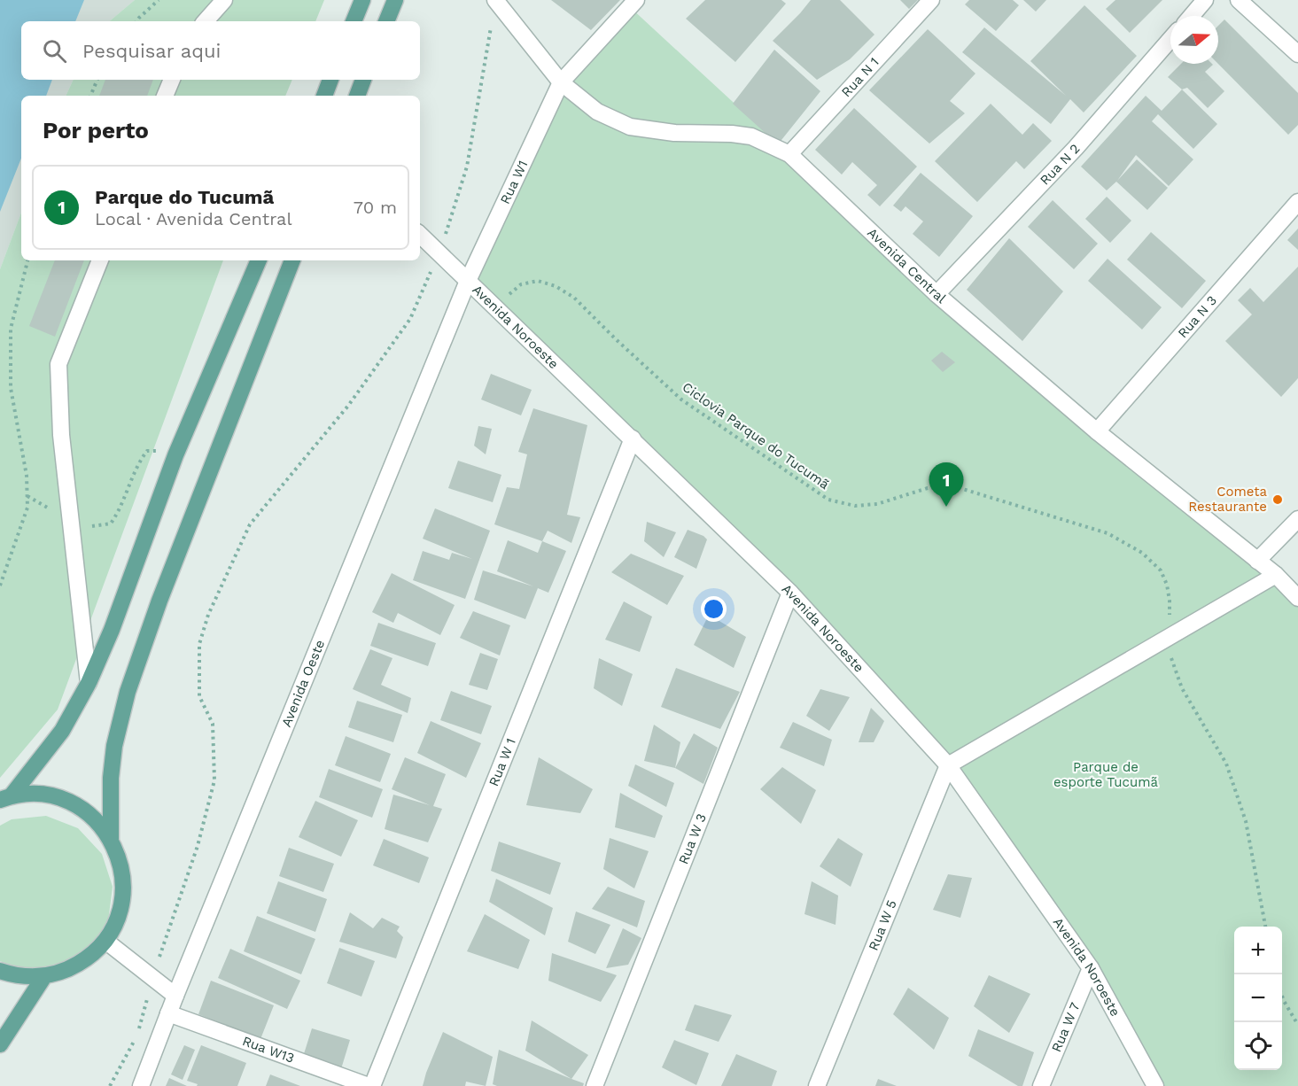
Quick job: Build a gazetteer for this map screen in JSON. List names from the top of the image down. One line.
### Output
{"streets":{"street":["Rua N 1","Rua N 2","Rua W1","Avenida Central","Rua N 3","Avenida Noroeste","Avenida Oeste","Rua W 1","Rua W 3","Rua W 5","Rua W 7","Rua W13"],"path":["Ciclovia Parque do Tucumã"]},"crossings":[["Rua N 1","Avenida Central"],["Rua N 2","Avenida Central"],["Rua W1","Avenida Central"],["Rua W1","Avenida Noroeste"],["Rua W1","Avenida Oeste"],["Avenida Central","Rua N 3"],["Avenida Noroeste","Ciclovia Parque do Tucumã"],["Avenida Noroeste","Avenida Oeste"],["Avenida Noroeste","Rua W 1"],["Avenida Noroeste","Rua W 3"],["Avenida Noroeste","Rua W 5"],["Avenida Noroeste","Rua W 7"],["Avenida Oeste","Rua W13"],["Rua W 1","Rua W13"]],"parks":["Parque de esporte Tucumã"],"places":["Cometa Restaurante"],"north":"right","page":{"search":"Pesquisar aqui","heading":"Por perto","list":[{"mark":"1","name":"Parque do Tucumã","note":"Local · Avenida Central","value":"70 m"}],"pins":"1","map_buttons":["+","−"]}}
